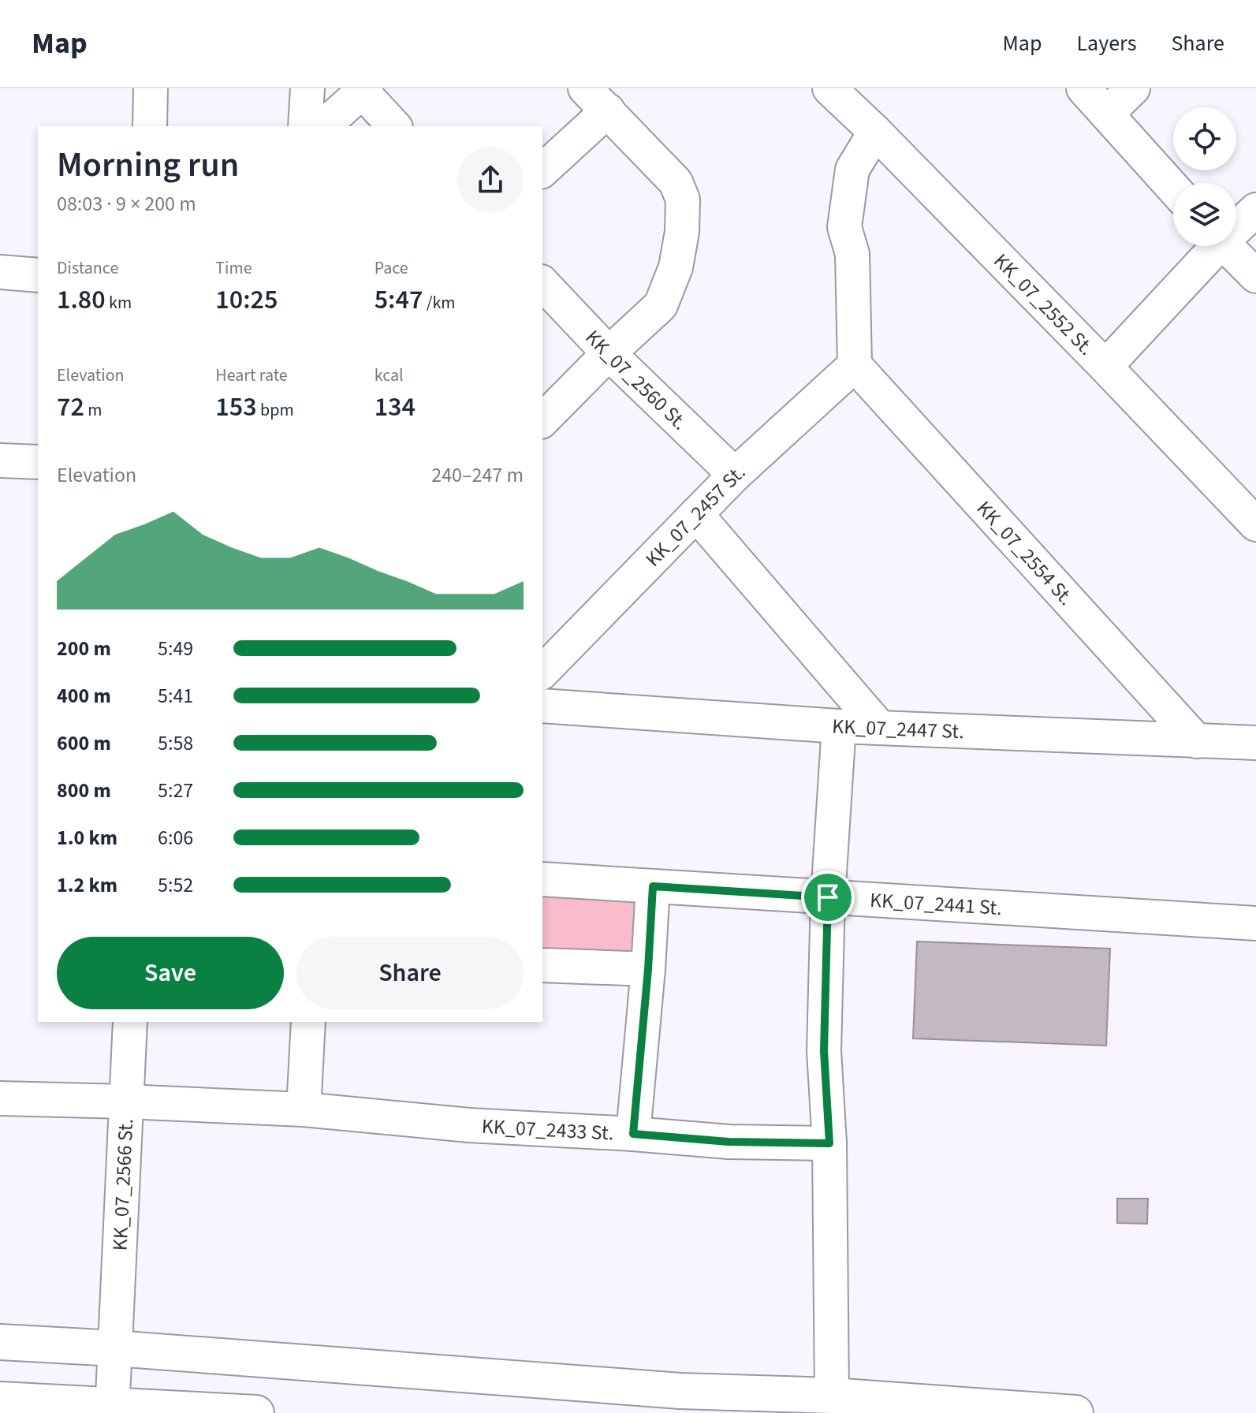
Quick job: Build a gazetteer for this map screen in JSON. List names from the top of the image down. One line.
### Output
{"streets":{"street":["KK_07_2552 St.","KK_07_2560 St.","KK_07_2457 St.","KK_07_2554 St.","KK_07_2447 St.","KK_07_2441 St.","KK_07_2433 St.","KK_07_2566 St."]},"crossings":[["KK_07_2560 St.","KK_07_2457 St."],["KK_07_2457 St.","KK_07_2554 St."],["KK_07_2554 St.","KK_07_2447 St."],["KK_07_2433 St.","KK_07_2566 St."]],"page":{"header":"Map","nav":["Map","Layers","Share"],"heading":["Morning run","08:03 · 9 × 200 m"],"stats":[["Distance","1.80 km"],["Time","10:25"],["Pace","5:47 /km"],["Elevation","72 m"],["Heart rate","153 bpm"],["kcal","134"]],"chart":["Elevation","240–247 m"],"list":[{"name":"200 m","note":"5:49"},{"name":"400 m","note":"5:41"},{"name":"600 m","note":"5:58"},{"name":"800 m","note":"5:27"},{"name":"1.0 km","note":"6:06"},{"name":"1.2 km","note":"5:52"}],"buttons":["Save","Share"]}}
